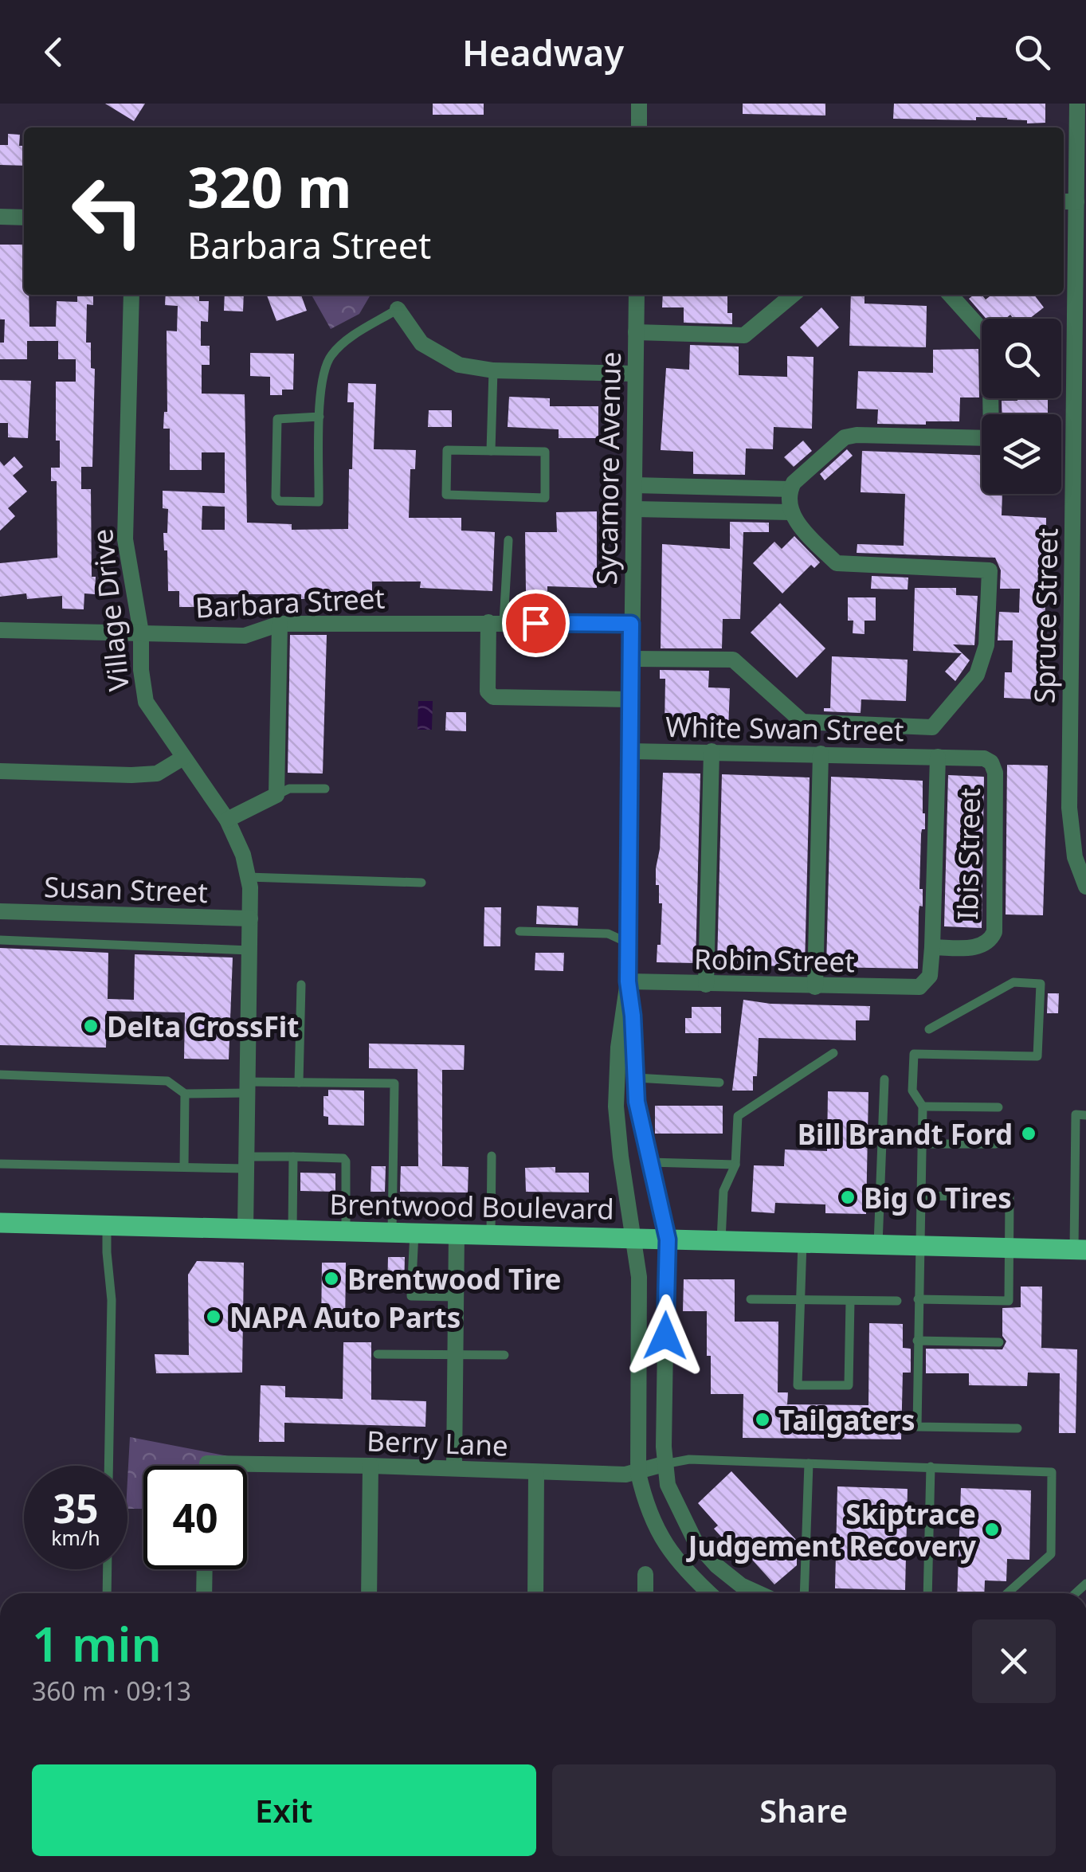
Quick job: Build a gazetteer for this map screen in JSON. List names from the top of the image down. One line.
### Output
{"streets":{"main road":["Brentwood Boulevard"],"street":["Sycamore Avenue","Barbara Street","Village Drive","Spruce Street","White Swan Street","Ibis Street","Susan Street","Robin Street","Berry Lane"]},"crossings":[["Sycamore Avenue","Barbara Street"],["Sycamore Avenue","White Swan Street"],["Sycamore Avenue","Robin Street"],["Sycamore Avenue","Brentwood Boulevard"],["Sycamore Avenue","Berry Lane"],["Barbara Street","Village Drive"],["Village Drive","Susan Street"],["Village Drive","Brentwood Boulevard"],["White Swan Street","Ibis Street"],["Ibis Street","Robin Street"]],"places":["Delta CrossFit","Bill Brandt Ford","Big O Tires","Brentwood Tire","NAPA Auto Parts","Tailgaters","Skiptrace Judgement Recovery"],"page":{"header":"Headway","turn":["320 m","Barbara Street"],"speed":"35 km/h","limit":"40","heading":["1 min","360 m · 09:13"],"buttons":["Exit","Share"]}}
